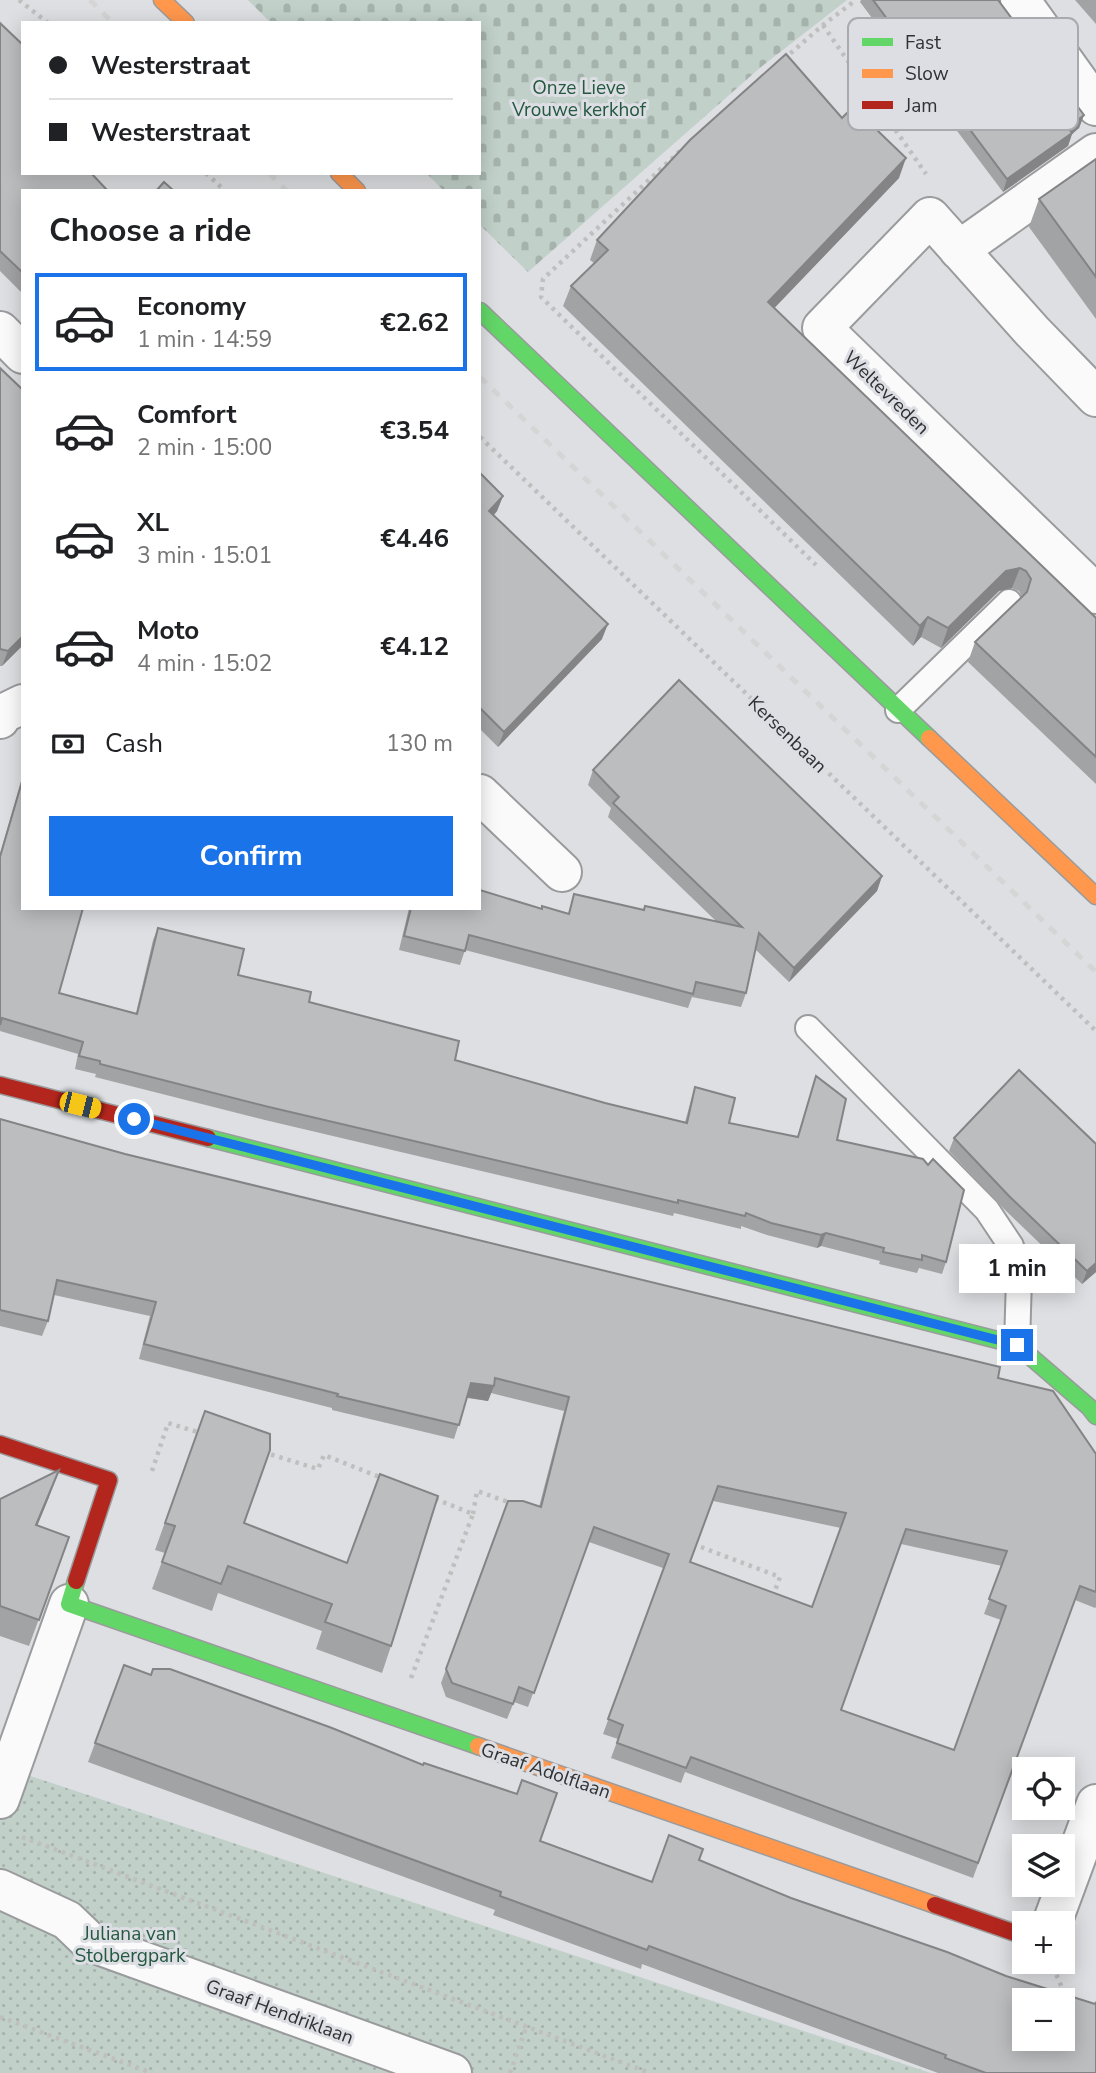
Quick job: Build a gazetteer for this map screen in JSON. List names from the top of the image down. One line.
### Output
{"streets":{"street":["Weltevreden","Graaf Adolflaan","Graaf Hendriklaan"],"path":["Kersenbaan"]},"parks":["Onze Lieve Vrouwe kerkhof","Juliana van Stolbergpark"],"legend":["Fast","Slow","Jam"],"page":{"banner":["Westerstraat","Westerstraat"],"heading":"Choose a ride","list":[{"name":"Economy","note":"1 min · 14:59","value":"€2.62"},{"name":"Comfort","note":"2 min · 15:00","value":"€3.54"},{"name":"XL","note":"3 min · 15:01","value":"€4.46"},{"name":"Moto","note":"4 min · 15:02","value":"€4.12"}],"pay":["Cash","130 m"],"buttons":"Confirm","bubble":"1 min","map_buttons":["+","−"]}}
